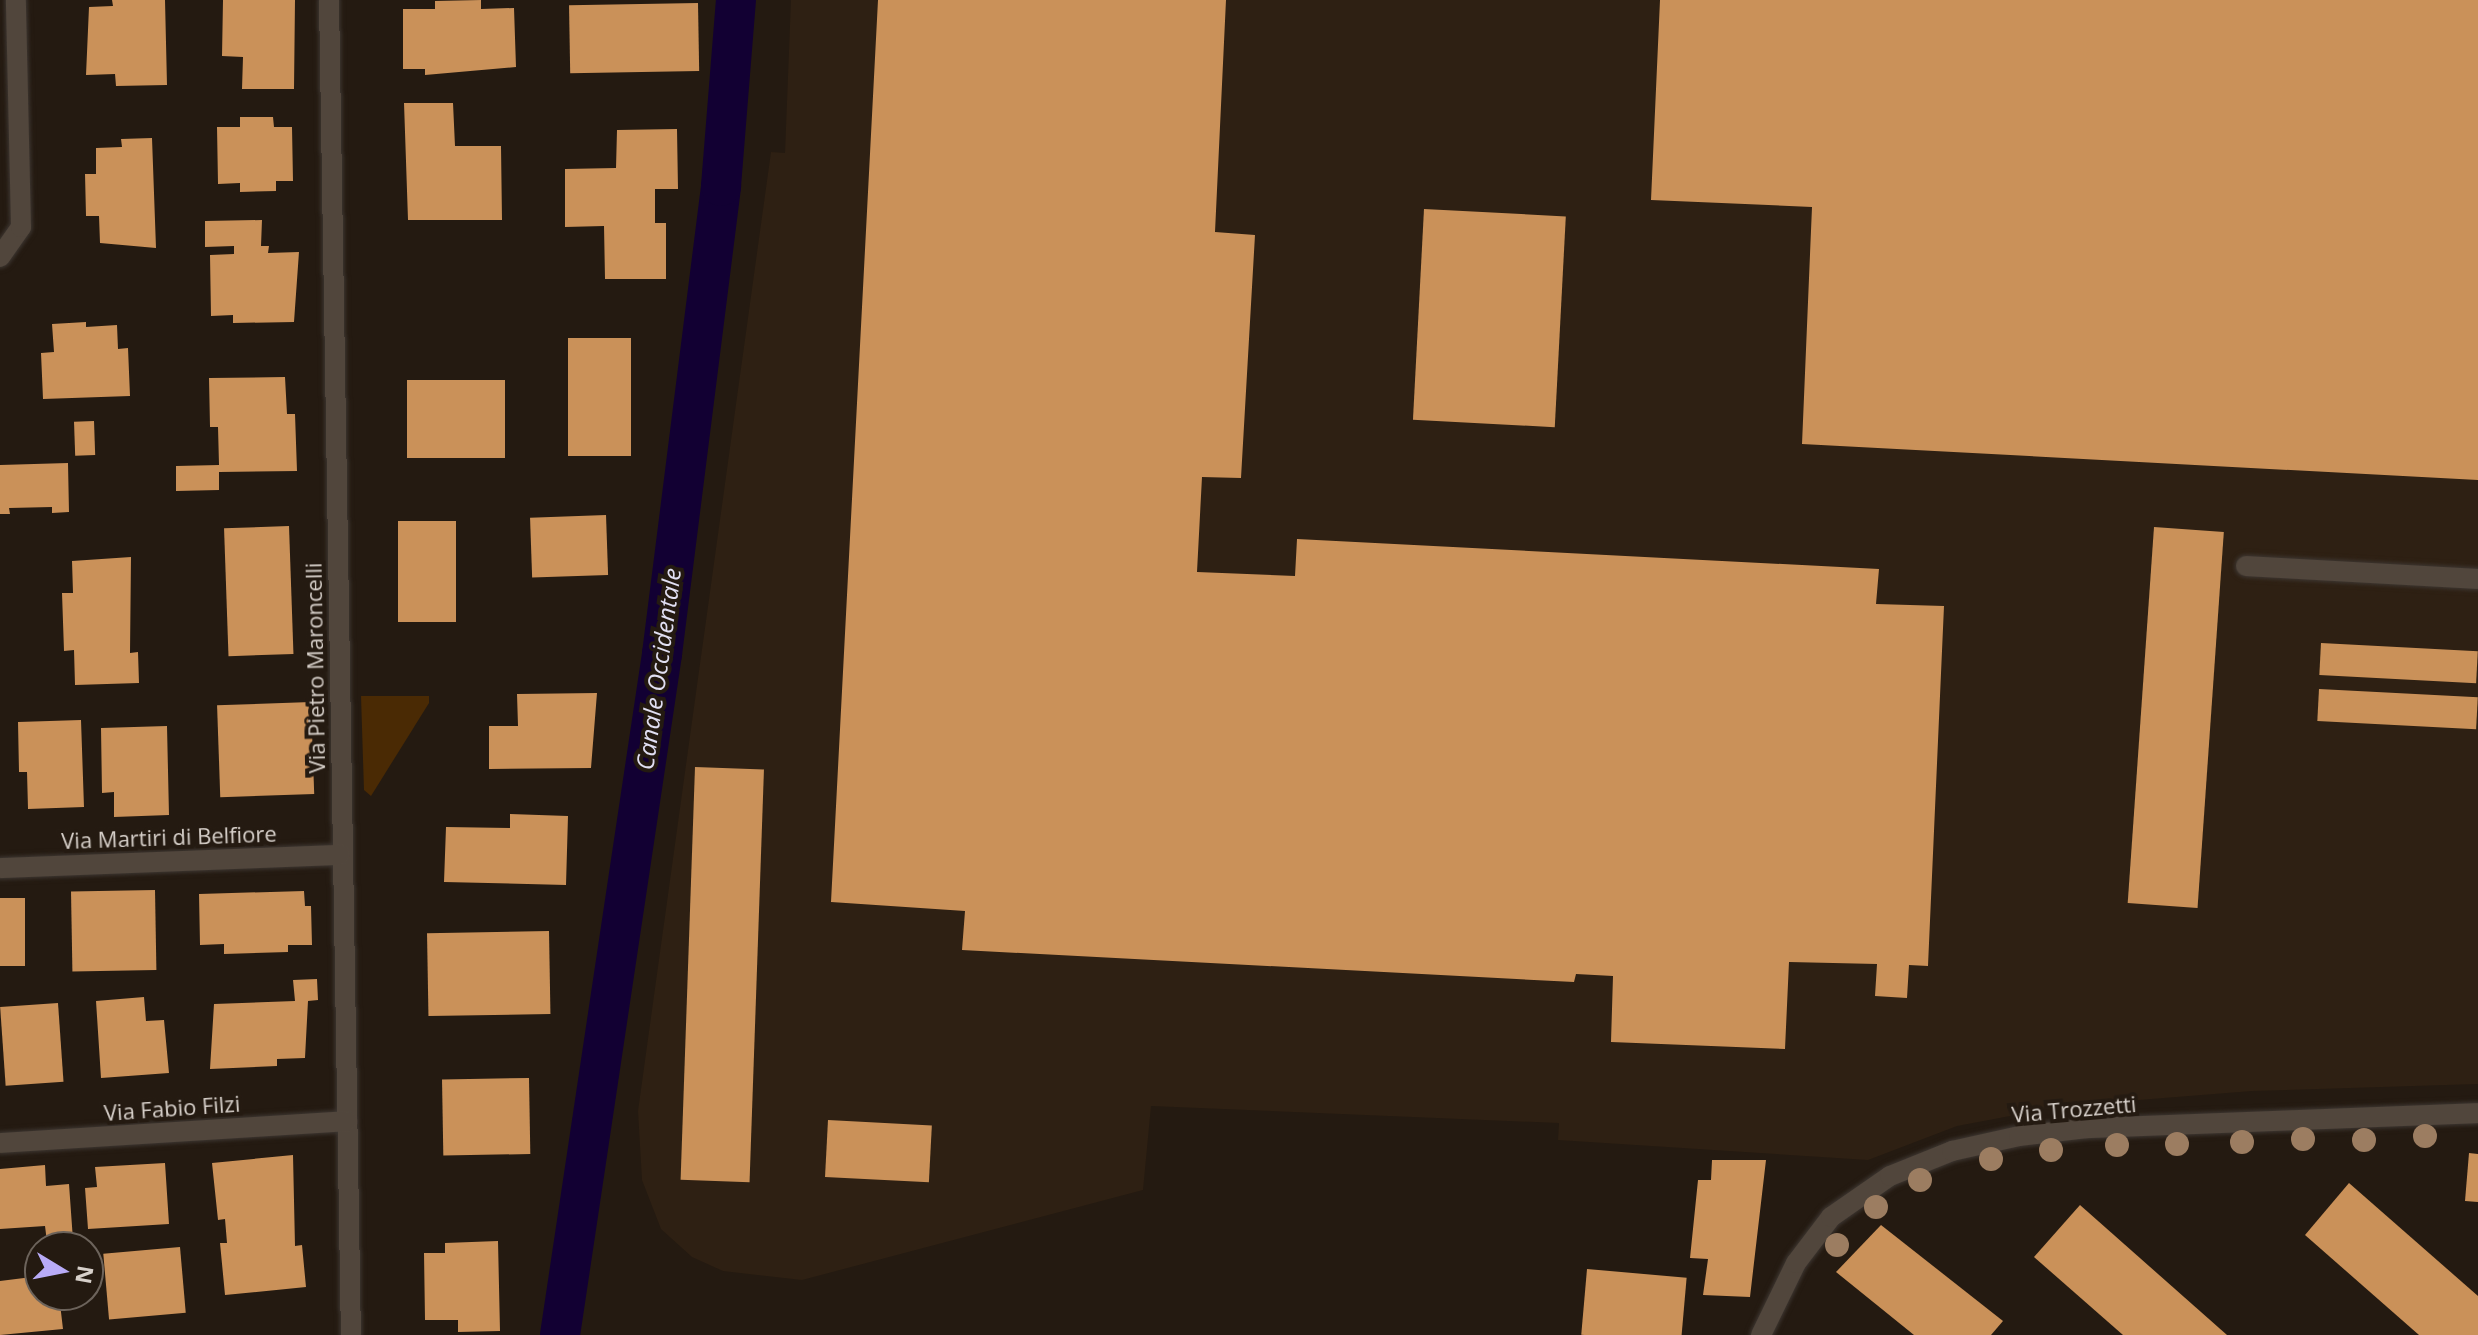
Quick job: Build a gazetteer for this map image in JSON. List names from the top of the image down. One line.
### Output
{"streets":{"street":["Via Pietro Maroncelli","Via Martiri di Belfiore","Via Fabio Filzi","Via Trozzetti"]},"crossings":[["Via Pietro Maroncelli","Via Martiri di Belfiore"],["Via Pietro Maroncelli","Via Fabio Filzi"]],"water":["Canale Occidentale"],"north":"right"}
